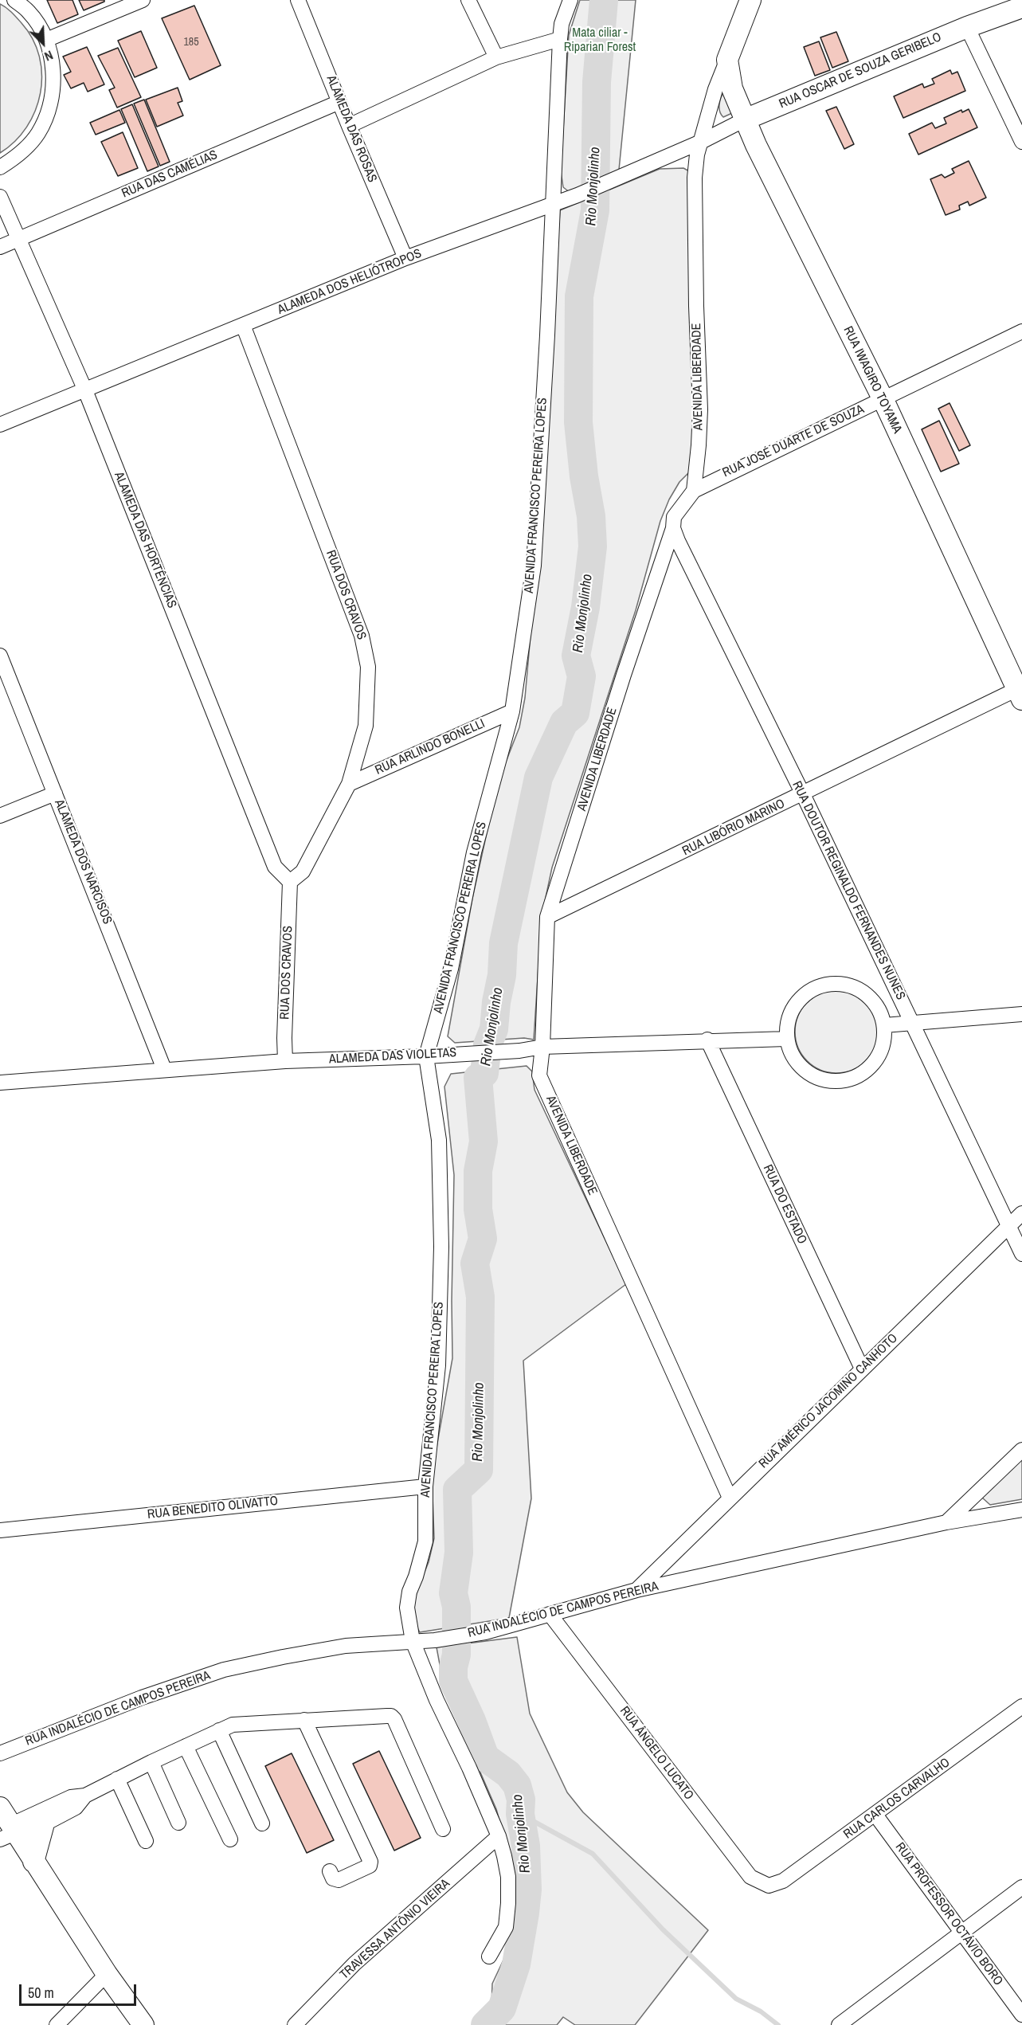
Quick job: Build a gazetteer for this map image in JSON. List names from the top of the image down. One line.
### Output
{"streets":{"street":["RUA OSCAR DE SOUZA GERIBELO","ALAMEDA DAS ROSAS","RUA DAS CAMÉLIAS","ALAMEDA DOS HELIÓTROPOS","AVENIDA LIBERDADE","RUA IWAGIRO TOYAMA","RUA JOSÉ DUARTE DE SOUZA","AVENIDA FRANCISCO PEREIRA LOPES","ALAMEDA DAS HORTÊNCIAS","RUA DOS CRAVOS","RUA ARLINDO BONELLI","RUA LIBÓRIO MARINO","ALAMEDA DOS NARCISOS","RUA DOUTOR REGINALDO FERNANDES NUNES","ALAMEDA DAS VIOLETAS","RUA DO ESTADO","RUA AMÉRICO JACOMINO CANHOTO","RUA BENEDITO OLIVATTO","RUA INDALÉCIO DE CAMPOS PEREIRA","RUA ÂNGELO LUCATO","RUA CARLOS CARVALHO","RUA PROFESSOR OCTÁVIO BORO","TRAVESSA ANTÔNIO VIEIRA"]},"crossings":[["RUA OSCAR DE SOUZA GERIBELO","ALAMEDA DOS HELIÓTROPOS"],["RUA OSCAR DE SOUZA GERIBELO","AVENIDA LIBERDADE"],["RUA OSCAR DE SOUZA GERIBELO","RUA IWAGIRO TOYAMA"],["ALAMEDA DAS ROSAS","RUA DAS CAMÉLIAS"],["ALAMEDA DAS ROSAS","ALAMEDA DOS HELIÓTROPOS"],["RUA DAS CAMÉLIAS","ALAMEDA DAS HORTÊNCIAS"],["ALAMEDA DOS HELIÓTROPOS","AVENIDA LIBERDADE"],["ALAMEDA DOS HELIÓTROPOS","AVENIDA FRANCISCO PEREIRA LOPES"],["ALAMEDA DOS HELIÓTROPOS","ALAMEDA DAS HORTÊNCIAS"],["ALAMEDA DOS HELIÓTROPOS","RUA DOS CRAVOS"],["AVENIDA LIBERDADE","RUA IWAGIRO TOYAMA"],["AVENIDA LIBERDADE","RUA JOSÉ DUARTE DE SOUZA"],["AVENIDA LIBERDADE","RUA LIBÓRIO MARINO"],["AVENIDA LIBERDADE","RUA DOUTOR REGINALDO FERNANDES NUNES"],["AVENIDA LIBERDADE","ALAMEDA DAS VIOLETAS"],["AVENIDA LIBERDADE","RUA AMÉRICO JACOMINO CANHOTO"],["RUA IWAGIRO TOYAMA","RUA JOSÉ DUARTE DE SOUZA"],["RUA IWAGIRO TOYAMA","RUA LIBÓRIO MARINO"],["AVENIDA FRANCISCO PEREIRA LOPES","RUA ARLINDO BONELLI"],["AVENIDA FRANCISCO PEREIRA LOPES","ALAMEDA DAS VIOLETAS"],["AVENIDA FRANCISCO PEREIRA LOPES","RUA BENEDITO OLIVATTO"],["AVENIDA FRANCISCO PEREIRA LOPES","RUA INDALÉCIO DE CAMPOS PEREIRA"],["AVENIDA FRANCISCO PEREIRA LOPES","TRAVESSA ANTÔNIO VIEIRA"],["ALAMEDA DAS HORTÊNCIAS","RUA DOS CRAVOS"],["RUA DOS CRAVOS","RUA ARLINDO BONELLI"],["RUA DOS CRAVOS","ALAMEDA DAS VIOLETAS"],["RUA LIBÓRIO MARINO","RUA DOUTOR REGINALDO FERNANDES NUNES"],["ALAMEDA DOS NARCISOS","ALAMEDA DAS VIOLETAS"],["RUA DOUTOR REGINALDO FERNANDES NUNES","RUA AMÉRICO JACOMINO CANHOTO"],["ALAMEDA DAS VIOLETAS","RUA DO ESTADO"],["RUA DO ESTADO","RUA AMÉRICO JACOMINO CANHOTO"],["RUA AMÉRICO JACOMINO CANHOTO","RUA INDALÉCIO DE CAMPOS PEREIRA"],["RUA INDALÉCIO DE CAMPOS PEREIRA","RUA ÂNGELO LUCATO"],["RUA ÂNGELO LUCATO","RUA CARLOS CARVALHO"],["RUA CARLOS CARVALHO","RUA PROFESSOR OCTÁVIO BORO"]],"water":["Rio Monjolinho"],"parks":["Mata ciliar - Riparian Forest"],"house_numbers":["185"],"scale_bar":"50 m","north":"bottom right"}
